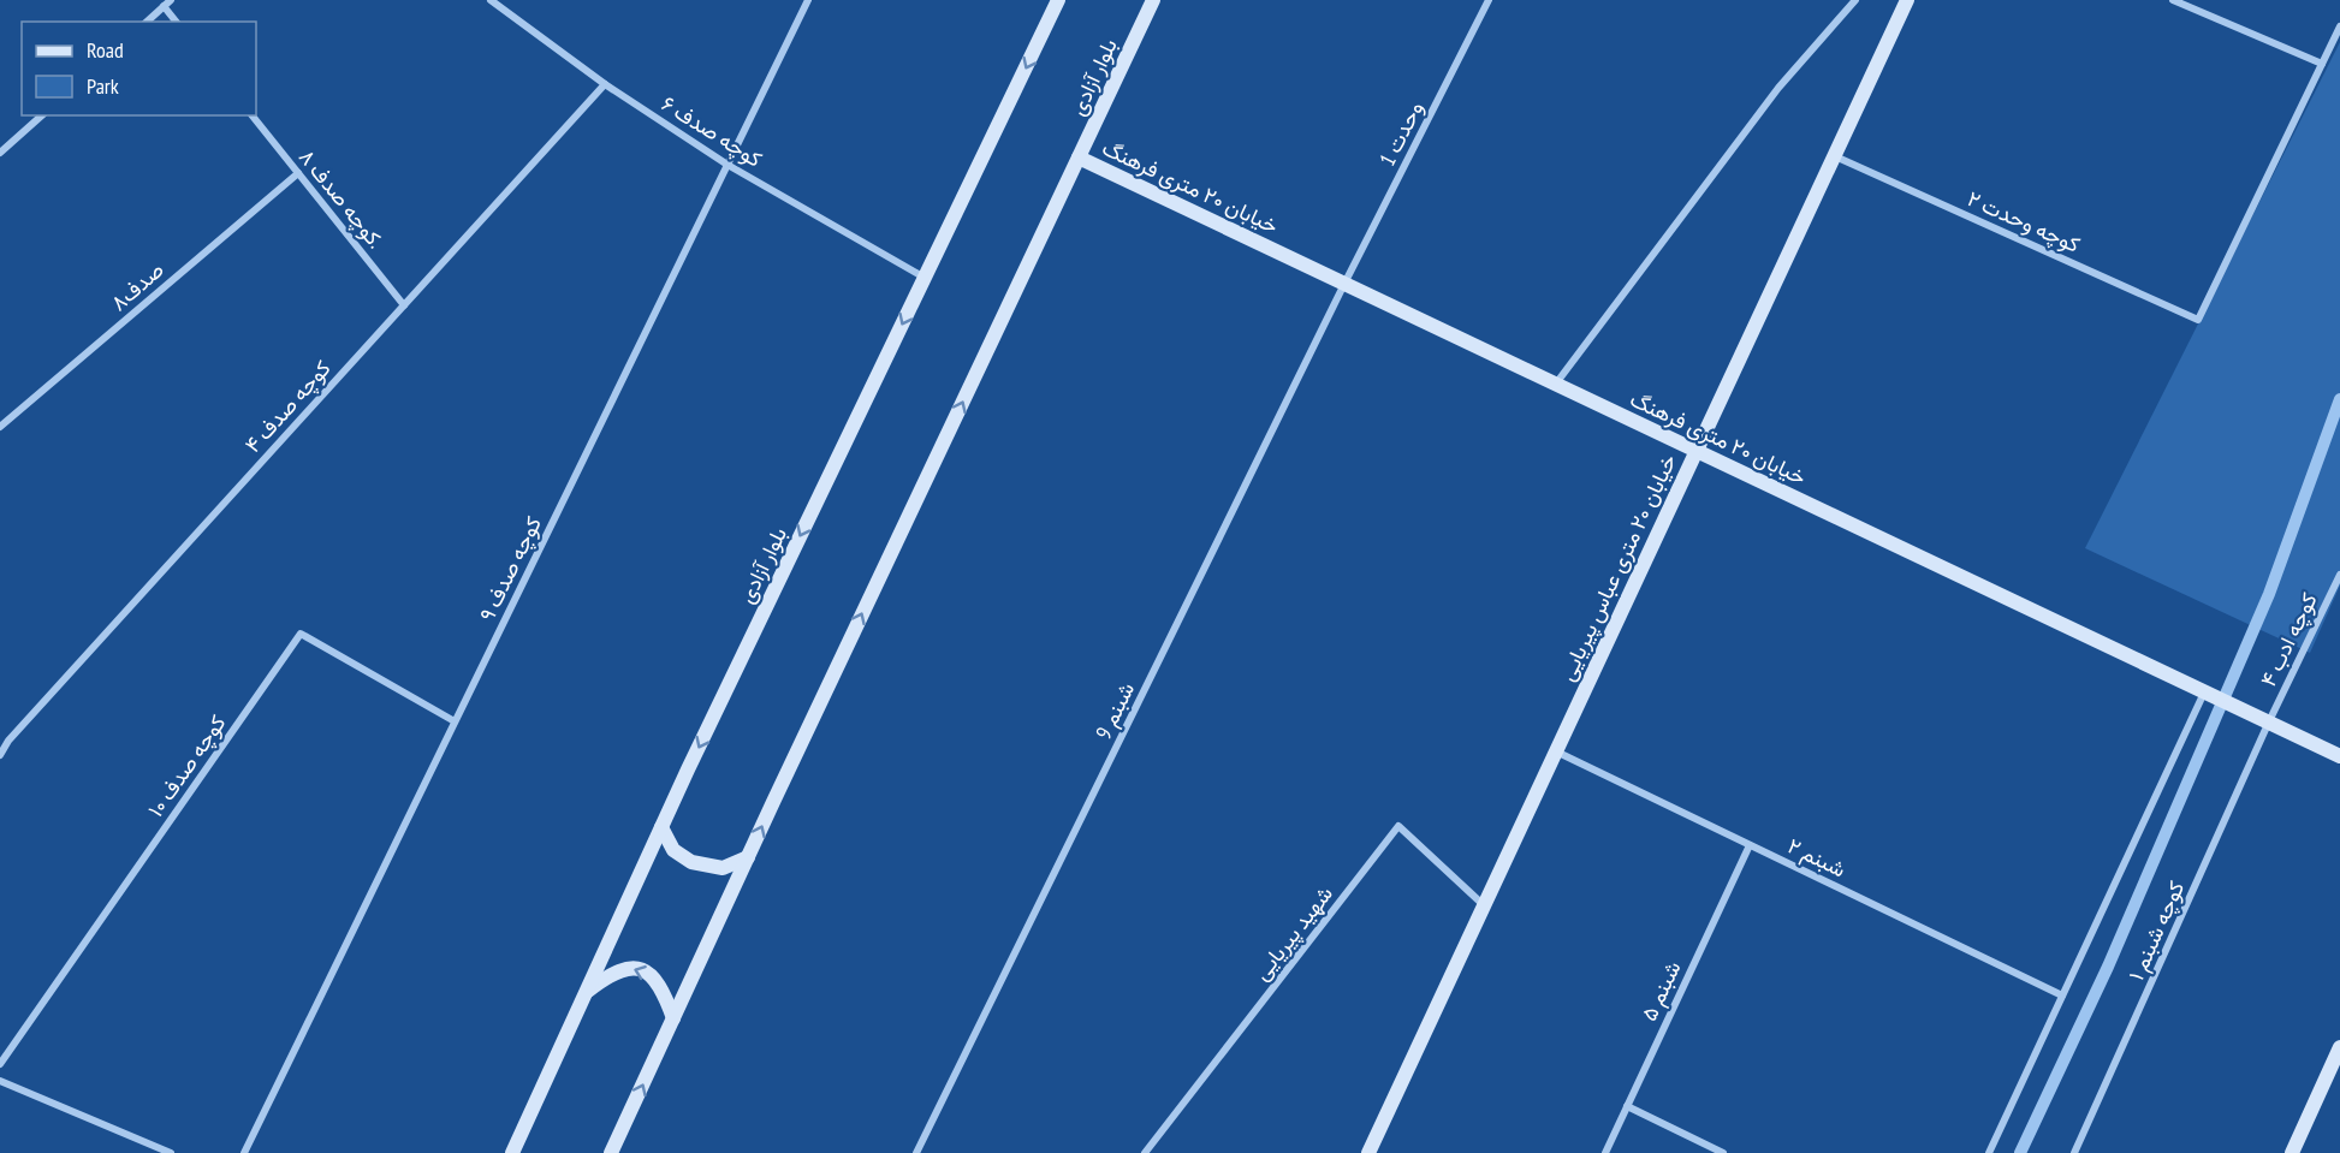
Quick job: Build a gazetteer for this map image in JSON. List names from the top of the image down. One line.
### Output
{"streets":{"street":["بلوار آزادی","کوچه صدف ۶","وحدت 1","خیابان ۲۰ متری فرهنگ","کوچه صدف ۸.","کوچه وحدت ۲","صدف۸","کوچه صدف ۴","خیابان ۲۰ متری عباس پیریایی","کوچه صدف ۹","کوچه ادب ۴","شبنم 9","کوچه صدف ۱۰","شبنم ۲","کوچه شبنم ۱","شهید پیریایی","شبنم ۵"]},"crossings":[["بلوار آزادی","کوچه صدف ۶"],["بلوار آزادی","خیابان ۲۰ متری فرهنگ"],["کوچه صدف ۶","کوچه صدف ۴"],["کوچه صدف ۶","کوچه صدف ۹"],["وحدت 1","خیابان ۲۰ متری فرهنگ"],["وحدت 1","شبنم 9"],["خیابان ۲۰ متری فرهنگ","خیابان ۲۰ متری عباس پیریایی"],["خیابان ۲۰ متری فرهنگ","کوچه ادب ۴"],["خیابان ۲۰ متری فرهنگ","شبنم 9"],["خیابان ۲۰ متری فرهنگ","کوچه شبنم ۱"],["کوچه صدف ۸.","صدف۸"],["کوچه صدف ۸.","کوچه صدف ۴"],["کوچه وحدت ۲","خیابان ۲۰ متری عباس پیریایی"],["خیابان ۲۰ متری عباس پیریایی","شبنم ۲"],["خیابان ۲۰ متری عباس پیریایی","شهید پیریایی"],["کوچه صدف ۹","کوچه صدف ۱۰"],["کوچه ادب ۴","کوچه شبنم ۱"],["شبنم ۲","شبنم ۵"]],"legend":["Road","Park"]}
